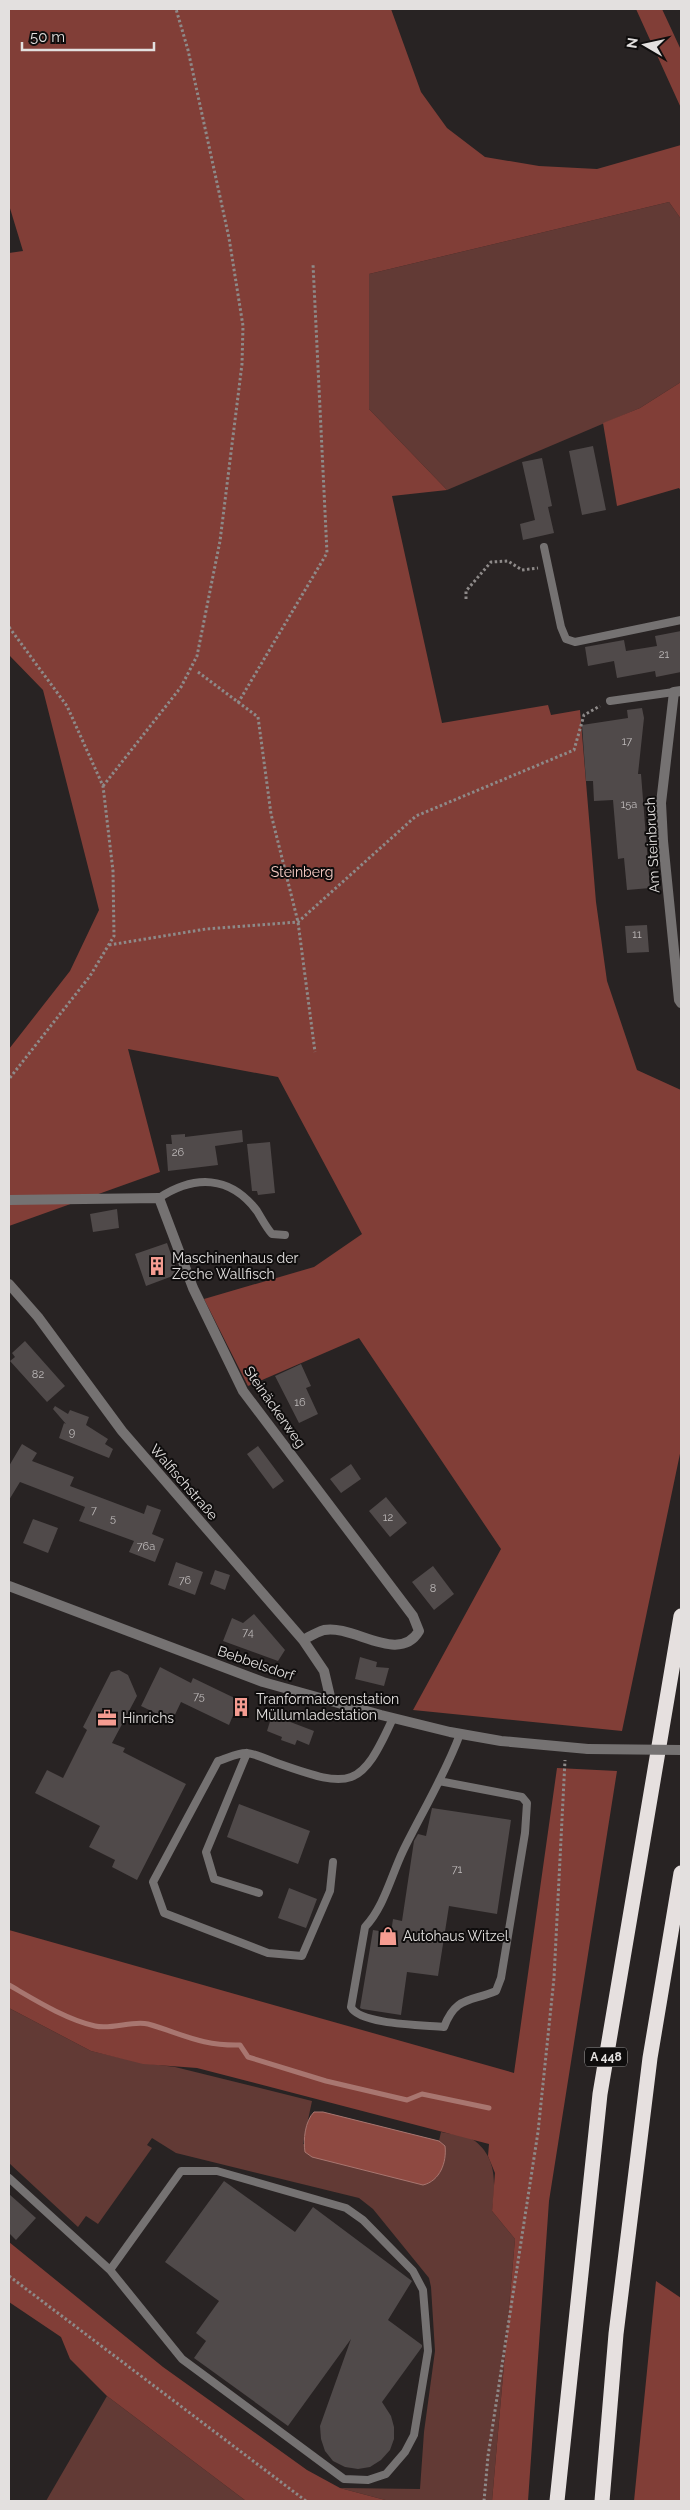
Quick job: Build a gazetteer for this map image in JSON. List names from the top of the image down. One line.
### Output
{"streets":{"highway":["A 448"],"street":["Am Steinbruch","Steinäckerweg","Walfischstraße","Bebbelsdorf"]},"crossings":[["Steinäckerweg","Walfischstraße"],["Walfischstraße","Bebbelsdorf"]],"parks":["Steinberg"],"places":{"building":["Maschinenhaus der Zeche Wallfisch","Tranformatorenstation Müllumladestation"],"office":["Hinrichs"],"shop":["Autohaus Witzel"]},"house_numbers":["21","17","15a","11","26","82","16","9","7","12","5","76a","76","8","74","75","71"],"scale_bar":"50 m","north":"left"}
